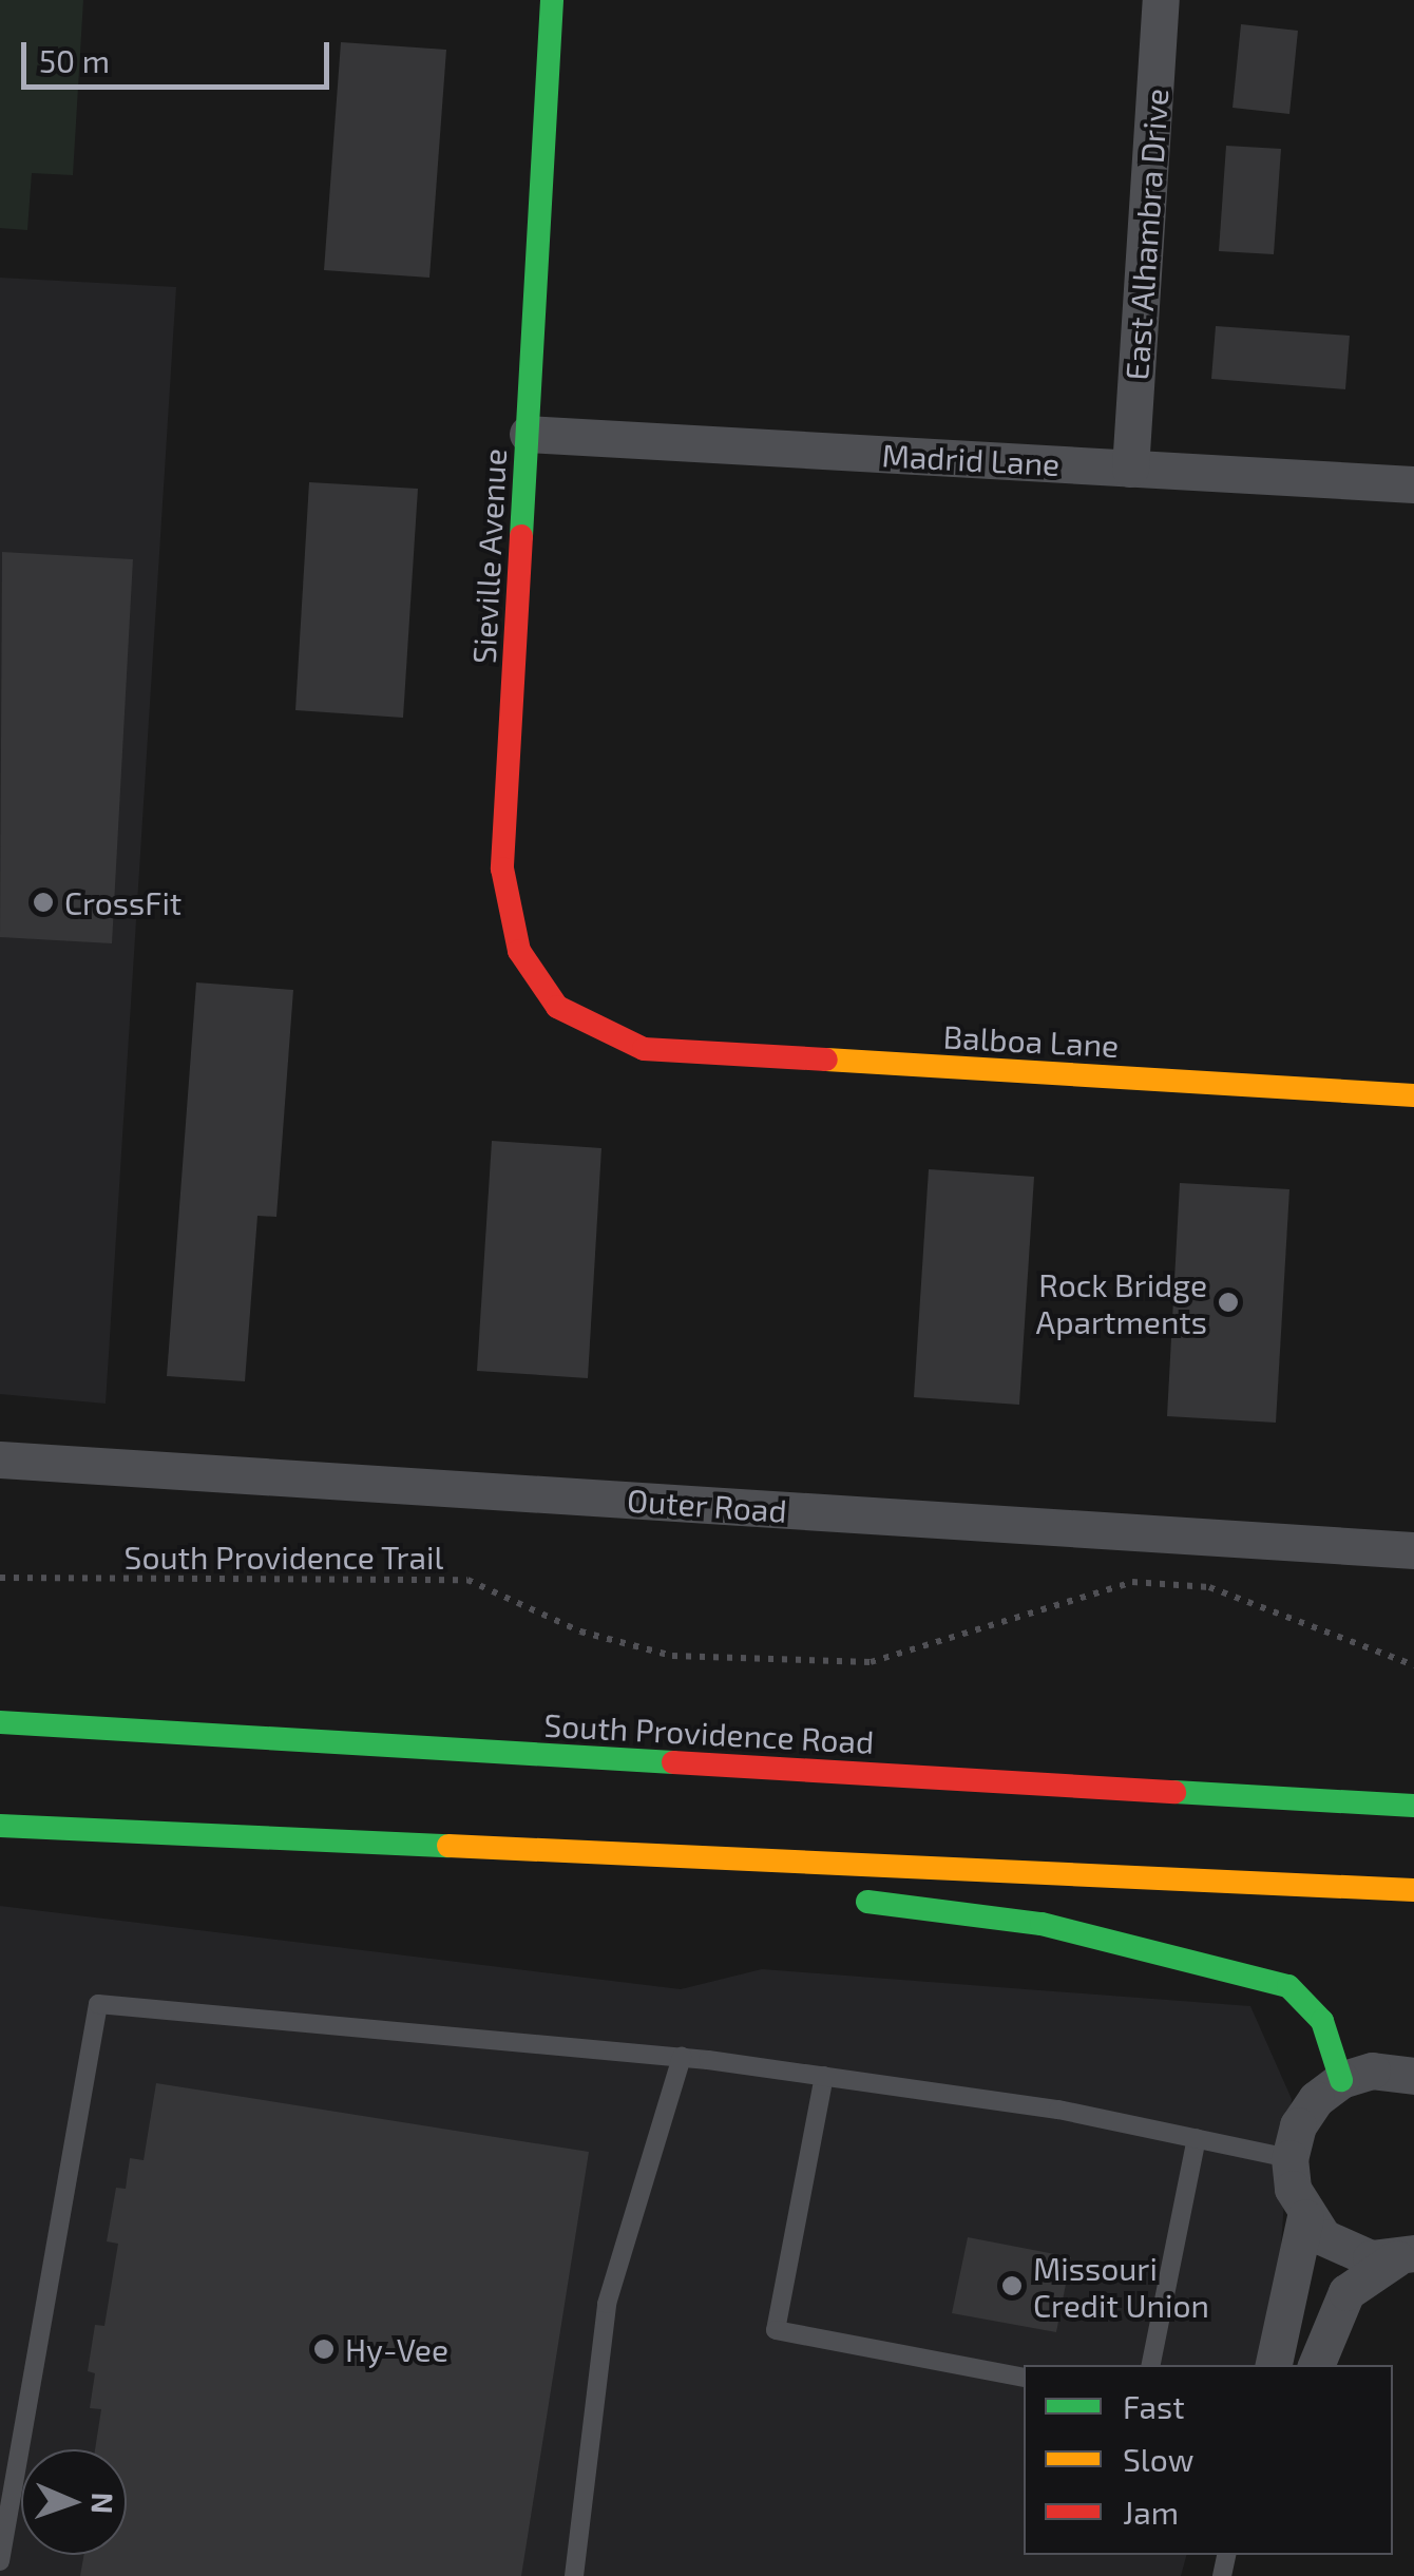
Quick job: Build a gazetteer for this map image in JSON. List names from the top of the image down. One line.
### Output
{"streets":{"main road":["Sieville Avenue","Balboa Lane","South Providence Road"],"street":["East Alhambra Drive","Madrid Lane","Outer Road"],"path":["South Providence Trail"]},"crossings":[["East Alhambra Drive","Madrid Lane"],["Madrid Lane","Sieville Avenue"],["Sieville Avenue","Balboa Lane"]],"places":["CrossFit","Rock Bridge Apartments","Missouri Credit Union","Hy-Vee"],"legend":["Fast","Slow","Jam"],"scale_bar":"50 m","north":"right"}
